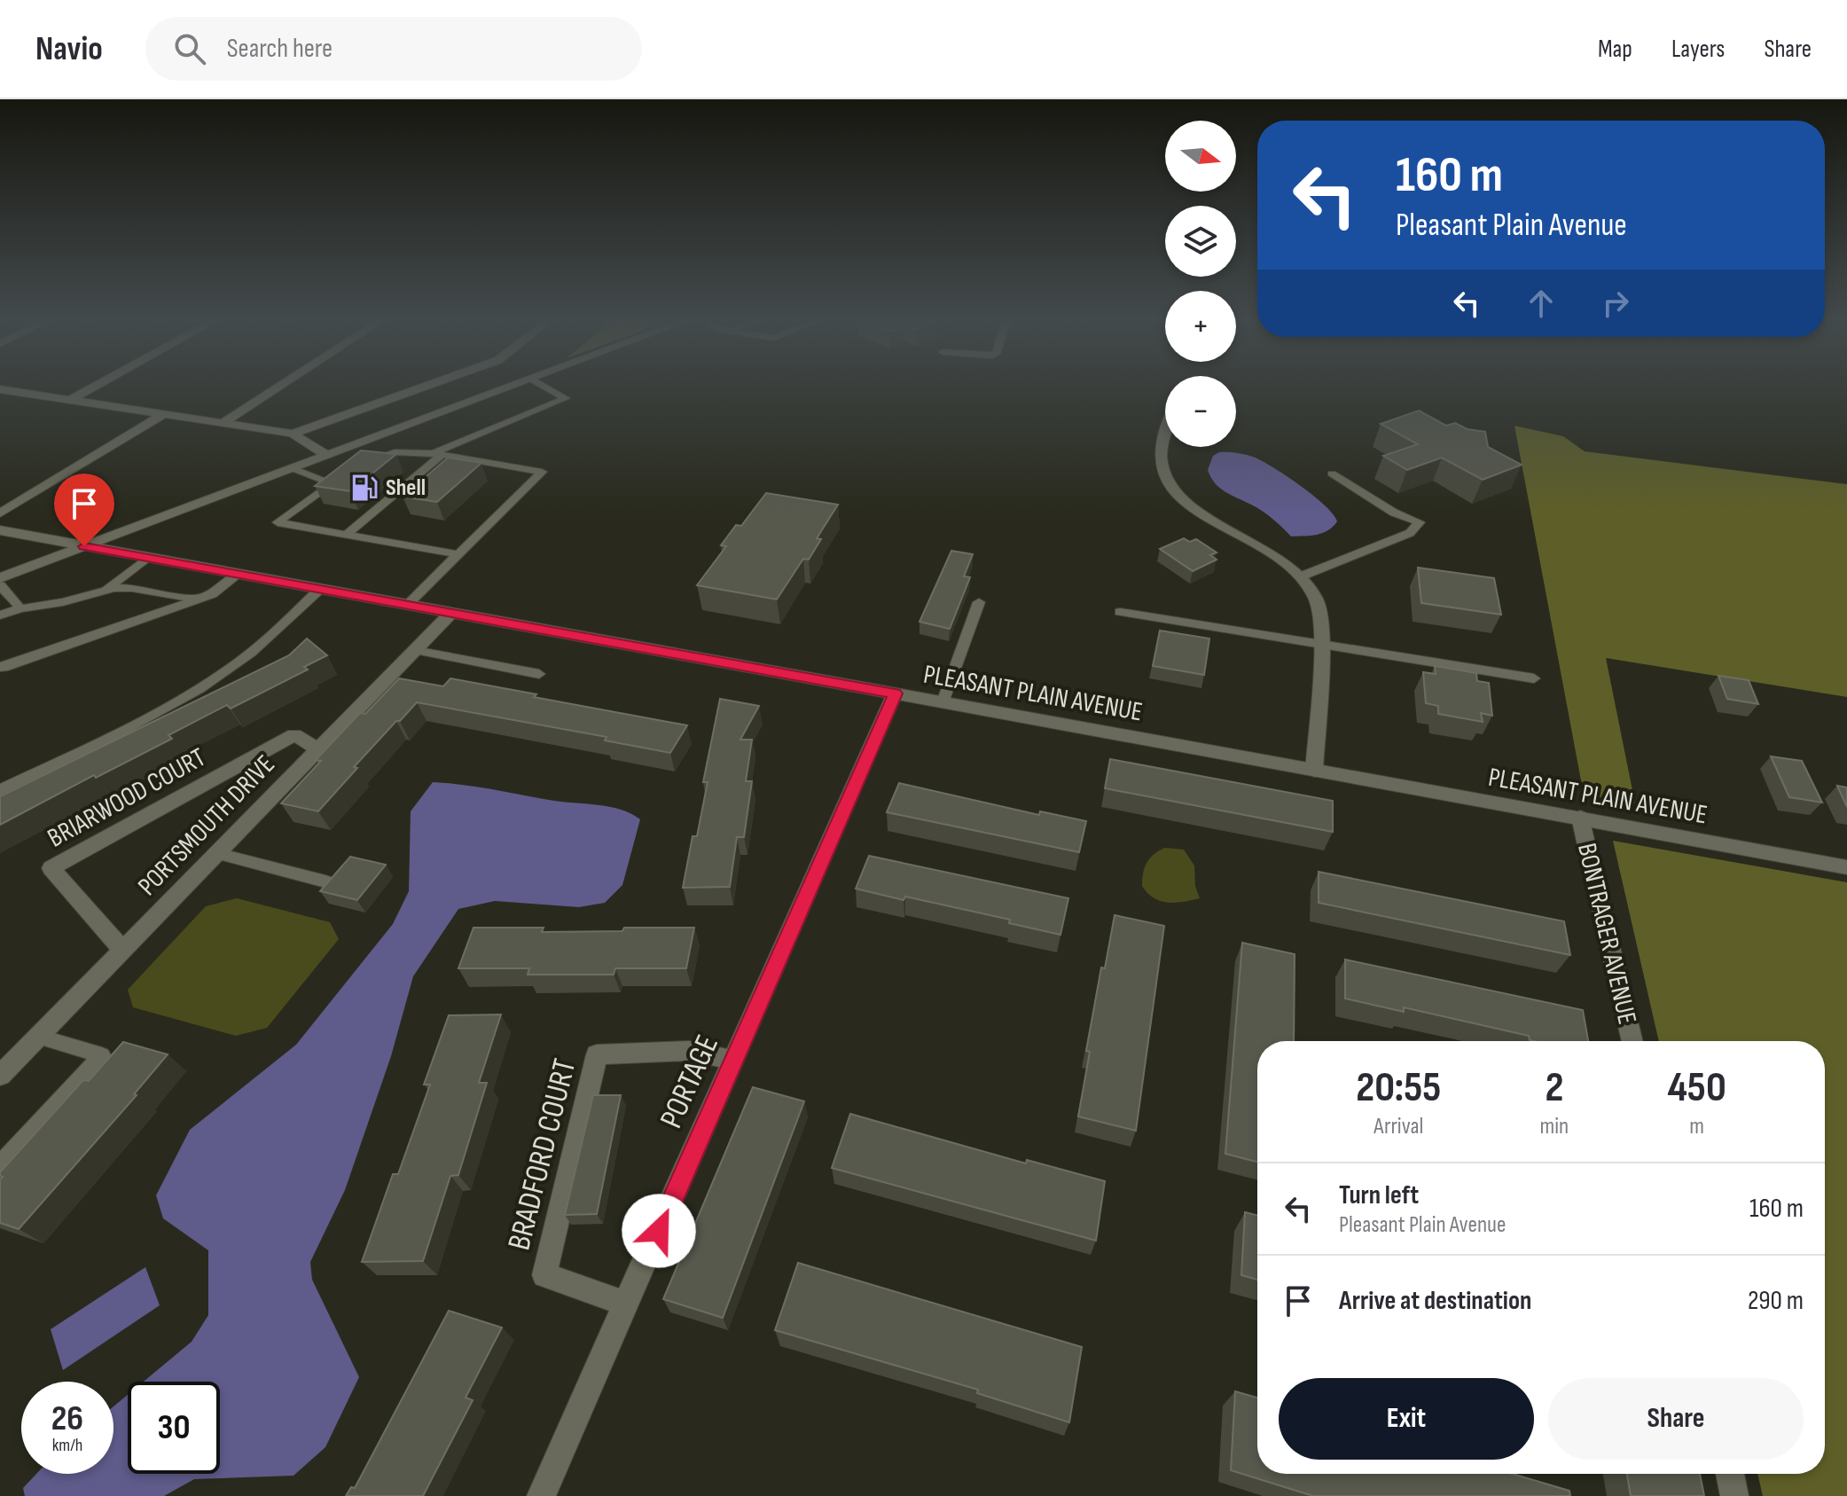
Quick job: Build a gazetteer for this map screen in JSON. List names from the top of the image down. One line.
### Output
{"streets":{"street":["PLEASANT PLAIN AVENUE","BRIARWOOD COURT","PORTSMOUTH DRIVE","BONTRAGER AVENUE","PORTAGE","BRADFORD COURT"]},"crossings":[["PLEASANT PLAIN AVENUE","PORTSMOUTH DRIVE"],["PLEASANT PLAIN AVENUE","BONTRAGER AVENUE"],["PLEASANT PLAIN AVENUE","PORTAGE"],["BRIARWOOD COURT","PORTSMOUTH DRIVE"],["PORTAGE","BRADFORD COURT"]],"places":{"fuel station":["Shell"]},"north":"right","page":{"header":"Navio","search":"Search here","nav":["Map","Layers","Share"],"map_buttons":["+","−"],"turn":["160 m","Pleasant Plain Avenue"],"eta":["20:55","Arrival","2","min","450","m"],"list":[{"name":"Turn left","note":"Pleasant Plain Avenue","value":"160 m"},{"name":"Arrive at destination","value":"290 m"}],"buttons":["Exit","Share"],"speed":"26 km/h","limit":"30"}}
